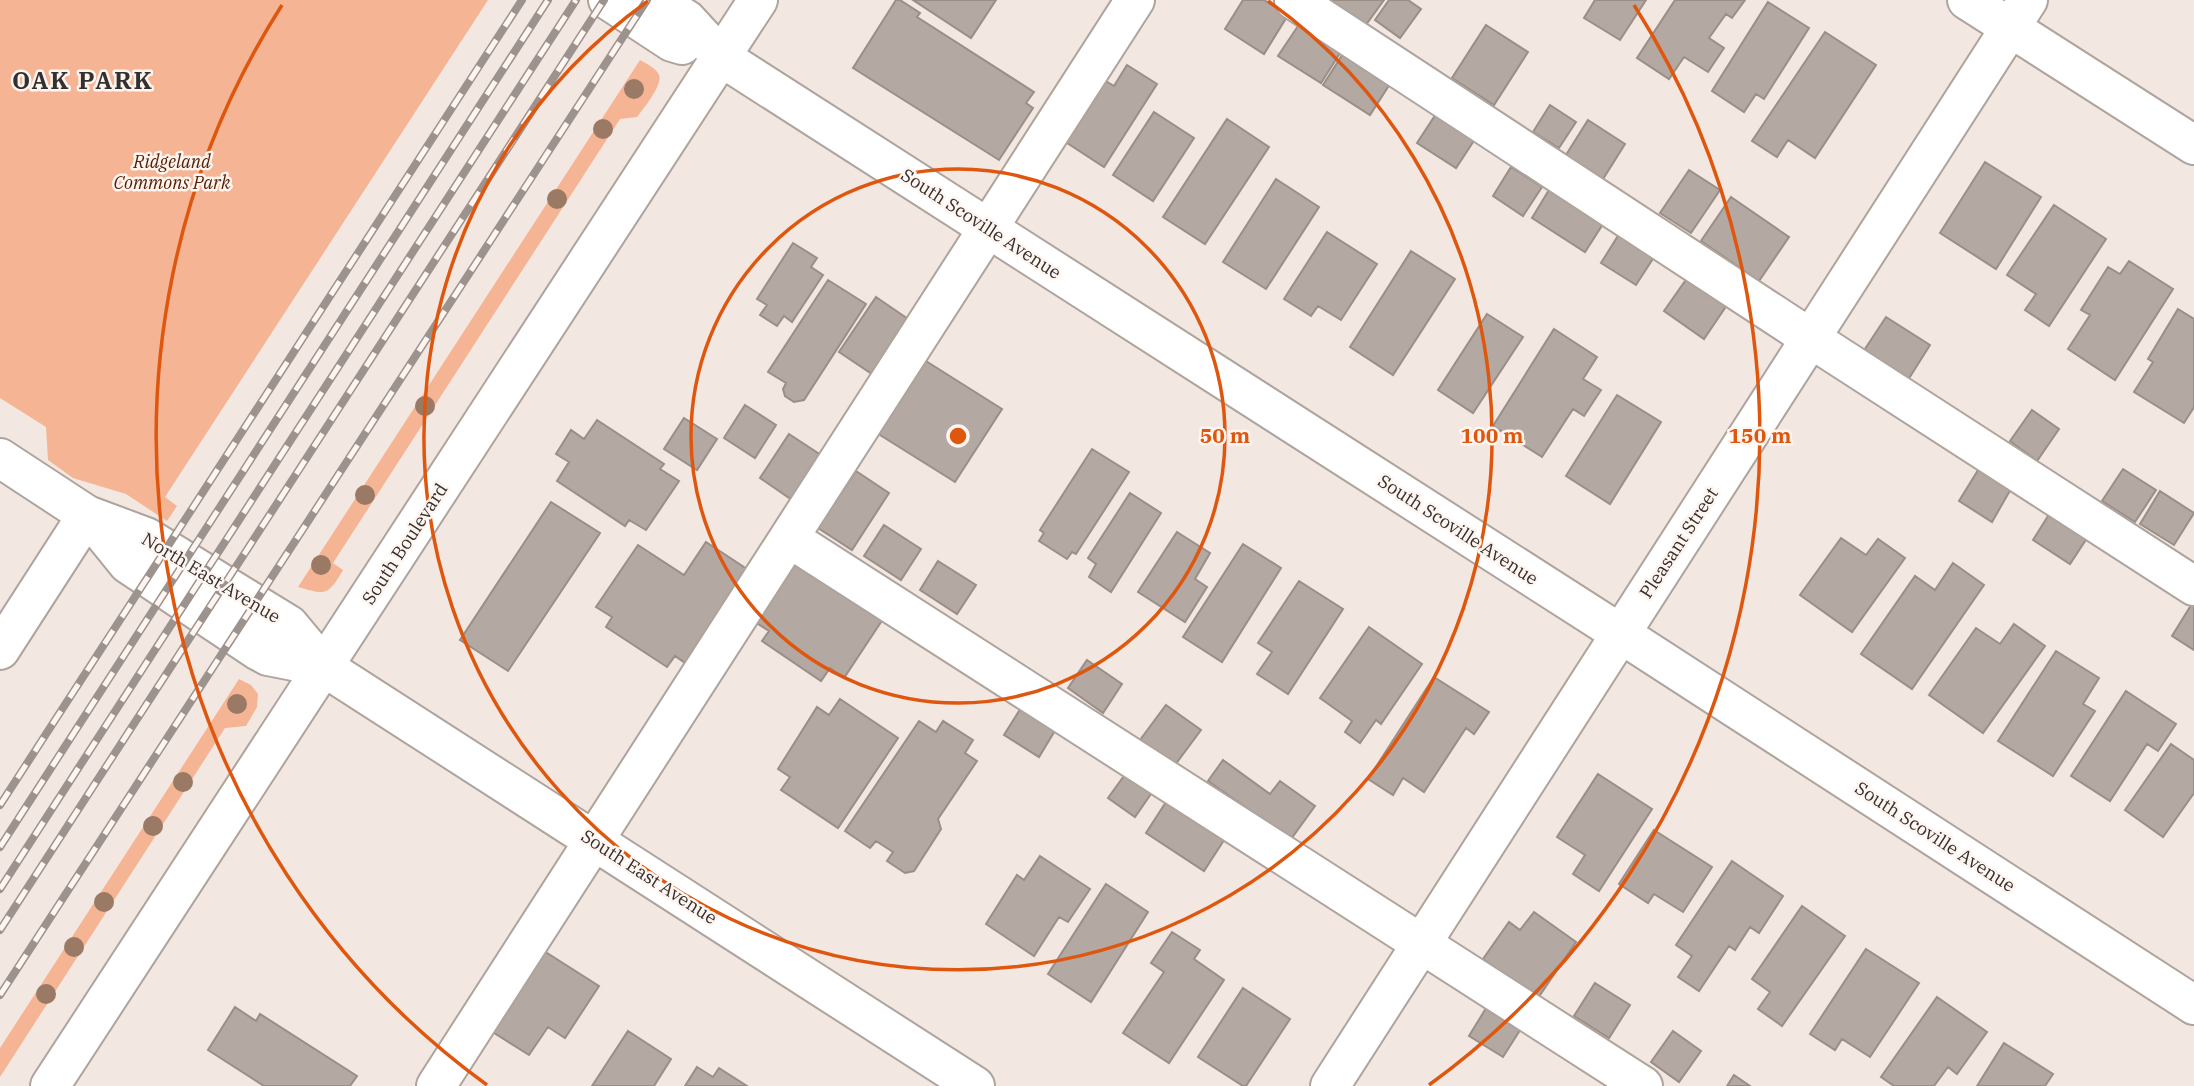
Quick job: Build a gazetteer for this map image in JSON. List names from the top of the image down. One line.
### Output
{"streets":{"street":["South Scoville Avenue","Pleasant Street","South Boulevard","North East Avenue","South East Avenue"]},"crossings":[["South Scoville Avenue","Pleasant Street"],["South Scoville Avenue","South Boulevard"],["South Boulevard","North East Avenue"],["South Boulevard","South East Avenue"],["North East Avenue","South East Avenue"]],"districts":["OAK PARK"],"parks":["Ridgeland Commons Park"],"rings":["50 m","100 m","150 m"]}
